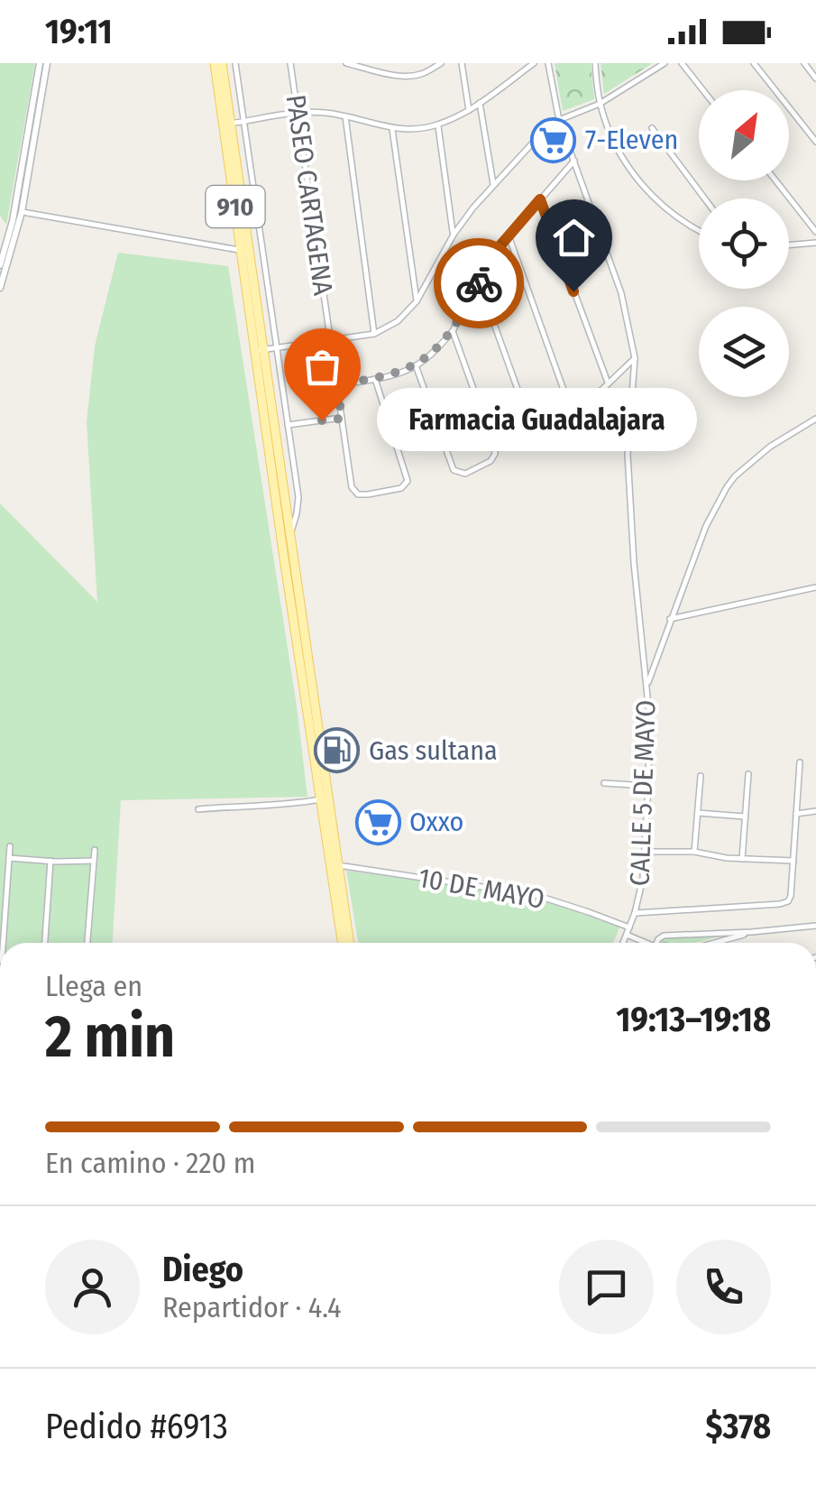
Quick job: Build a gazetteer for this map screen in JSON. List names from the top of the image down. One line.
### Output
{"streets":{"main road":["910"],"street":["PASEO CARTAGENA","CALLE 5 DE MAYO","10 DE MAYO"]},"crossings":[["910","10 DE MAYO"],["CALLE 5 DE MAYO","10 DE MAYO"]],"places":{"supermarket":["7-Eleven","Oxxo"],"other":["Farmacia Guadalajara"],"fuel station":["Gas sultana"]},"north":"top right","page":{"status":"19:11","bubble":"Farmacia Guadalajara","heading":["2 min","Llega en","19:13–19:18"],"panel":["Diego","Repartidor · 4.4","Pedido #6913","$378"],"bar":"En camino · 220 m"}}
